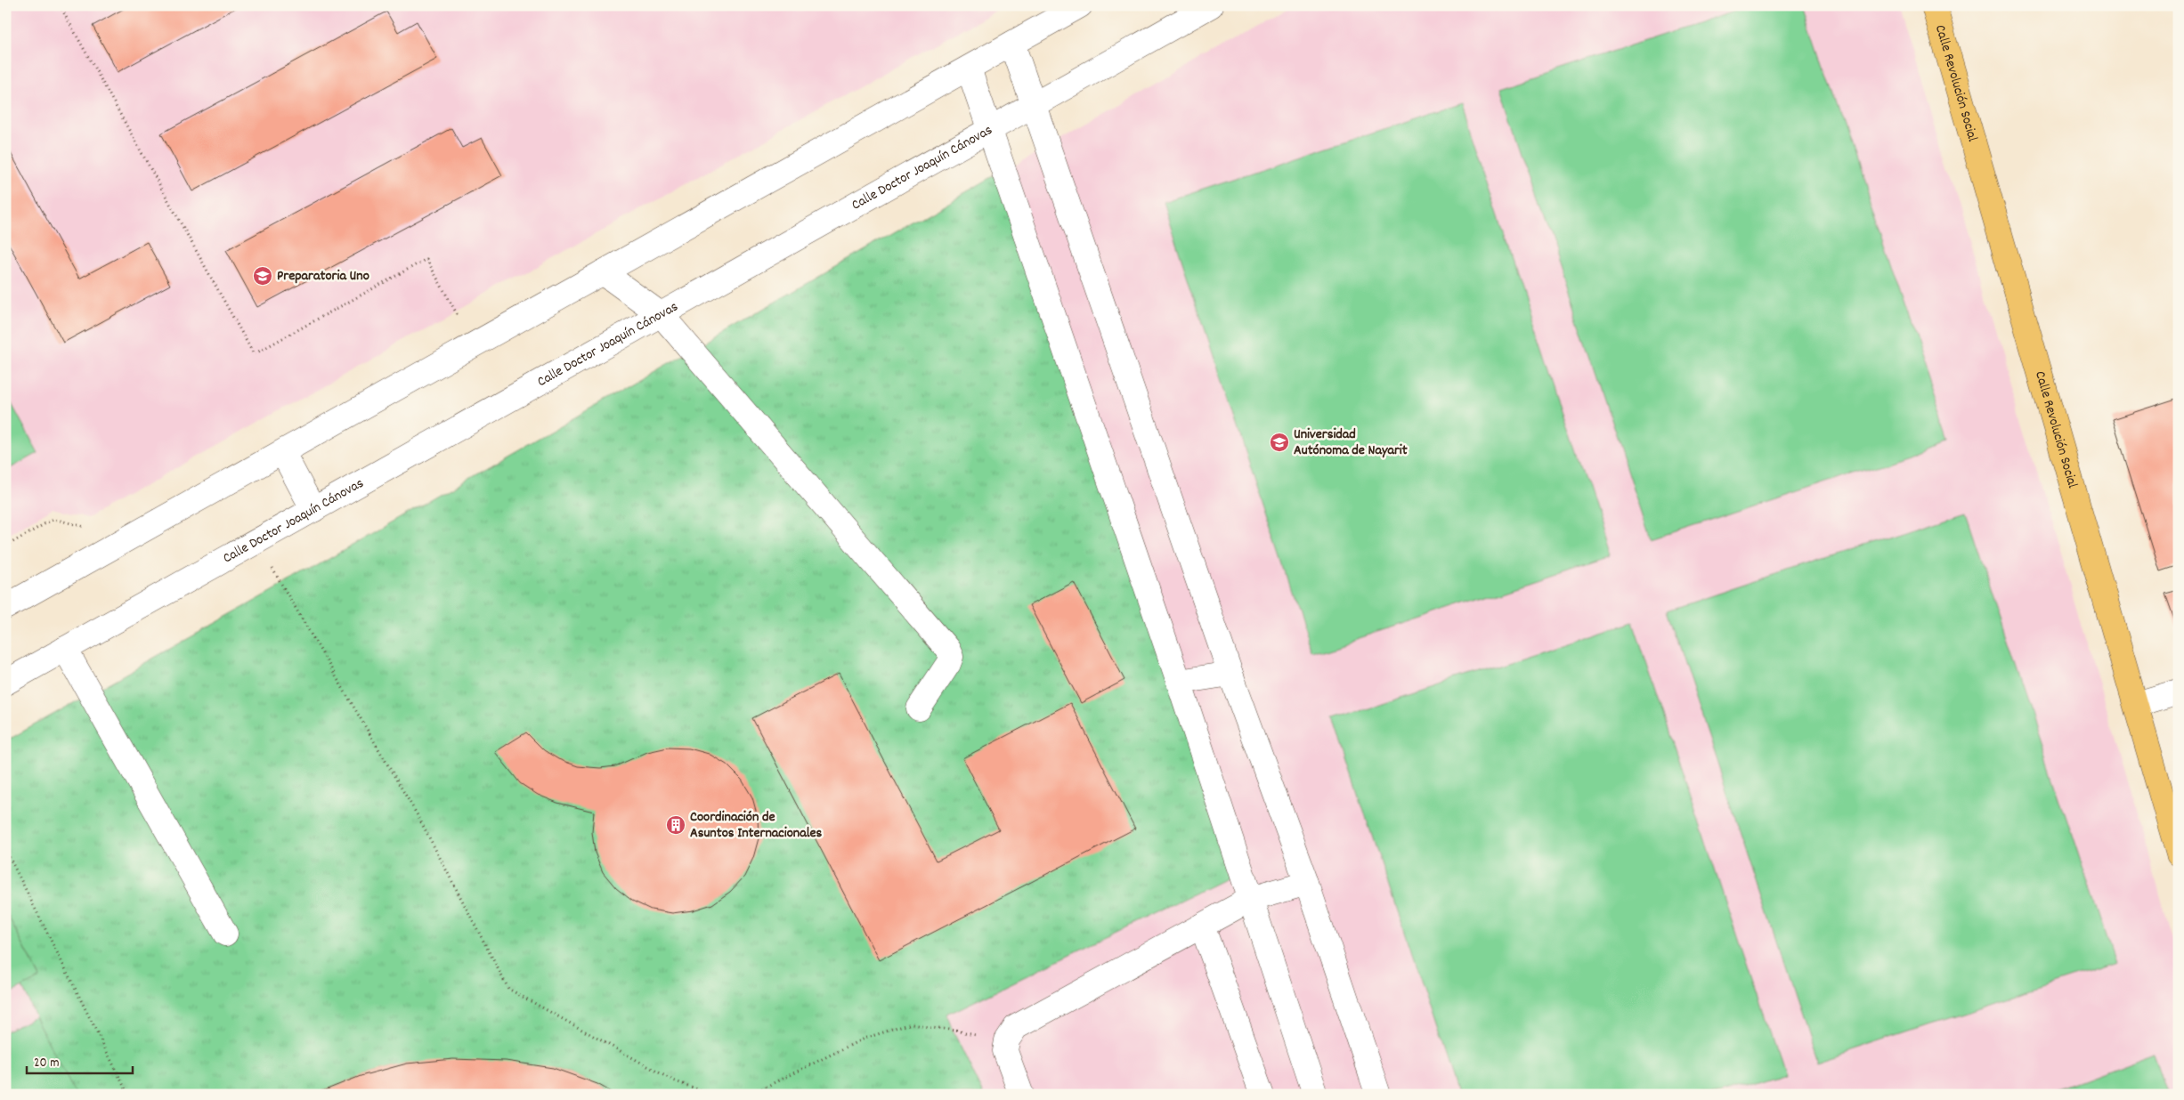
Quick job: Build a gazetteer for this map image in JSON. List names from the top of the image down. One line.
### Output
{"streets":{"main road":["Calle Revolución Social"],"street":["Calle Doctor Joaquín Cánovas"]},"places":{"school or university":["Preparatoria Uno","Universidad Autónoma de Nayarit"],"building":["Coordinación de Asuntos Internacionales"]},"scale_bar":"20 m"}
